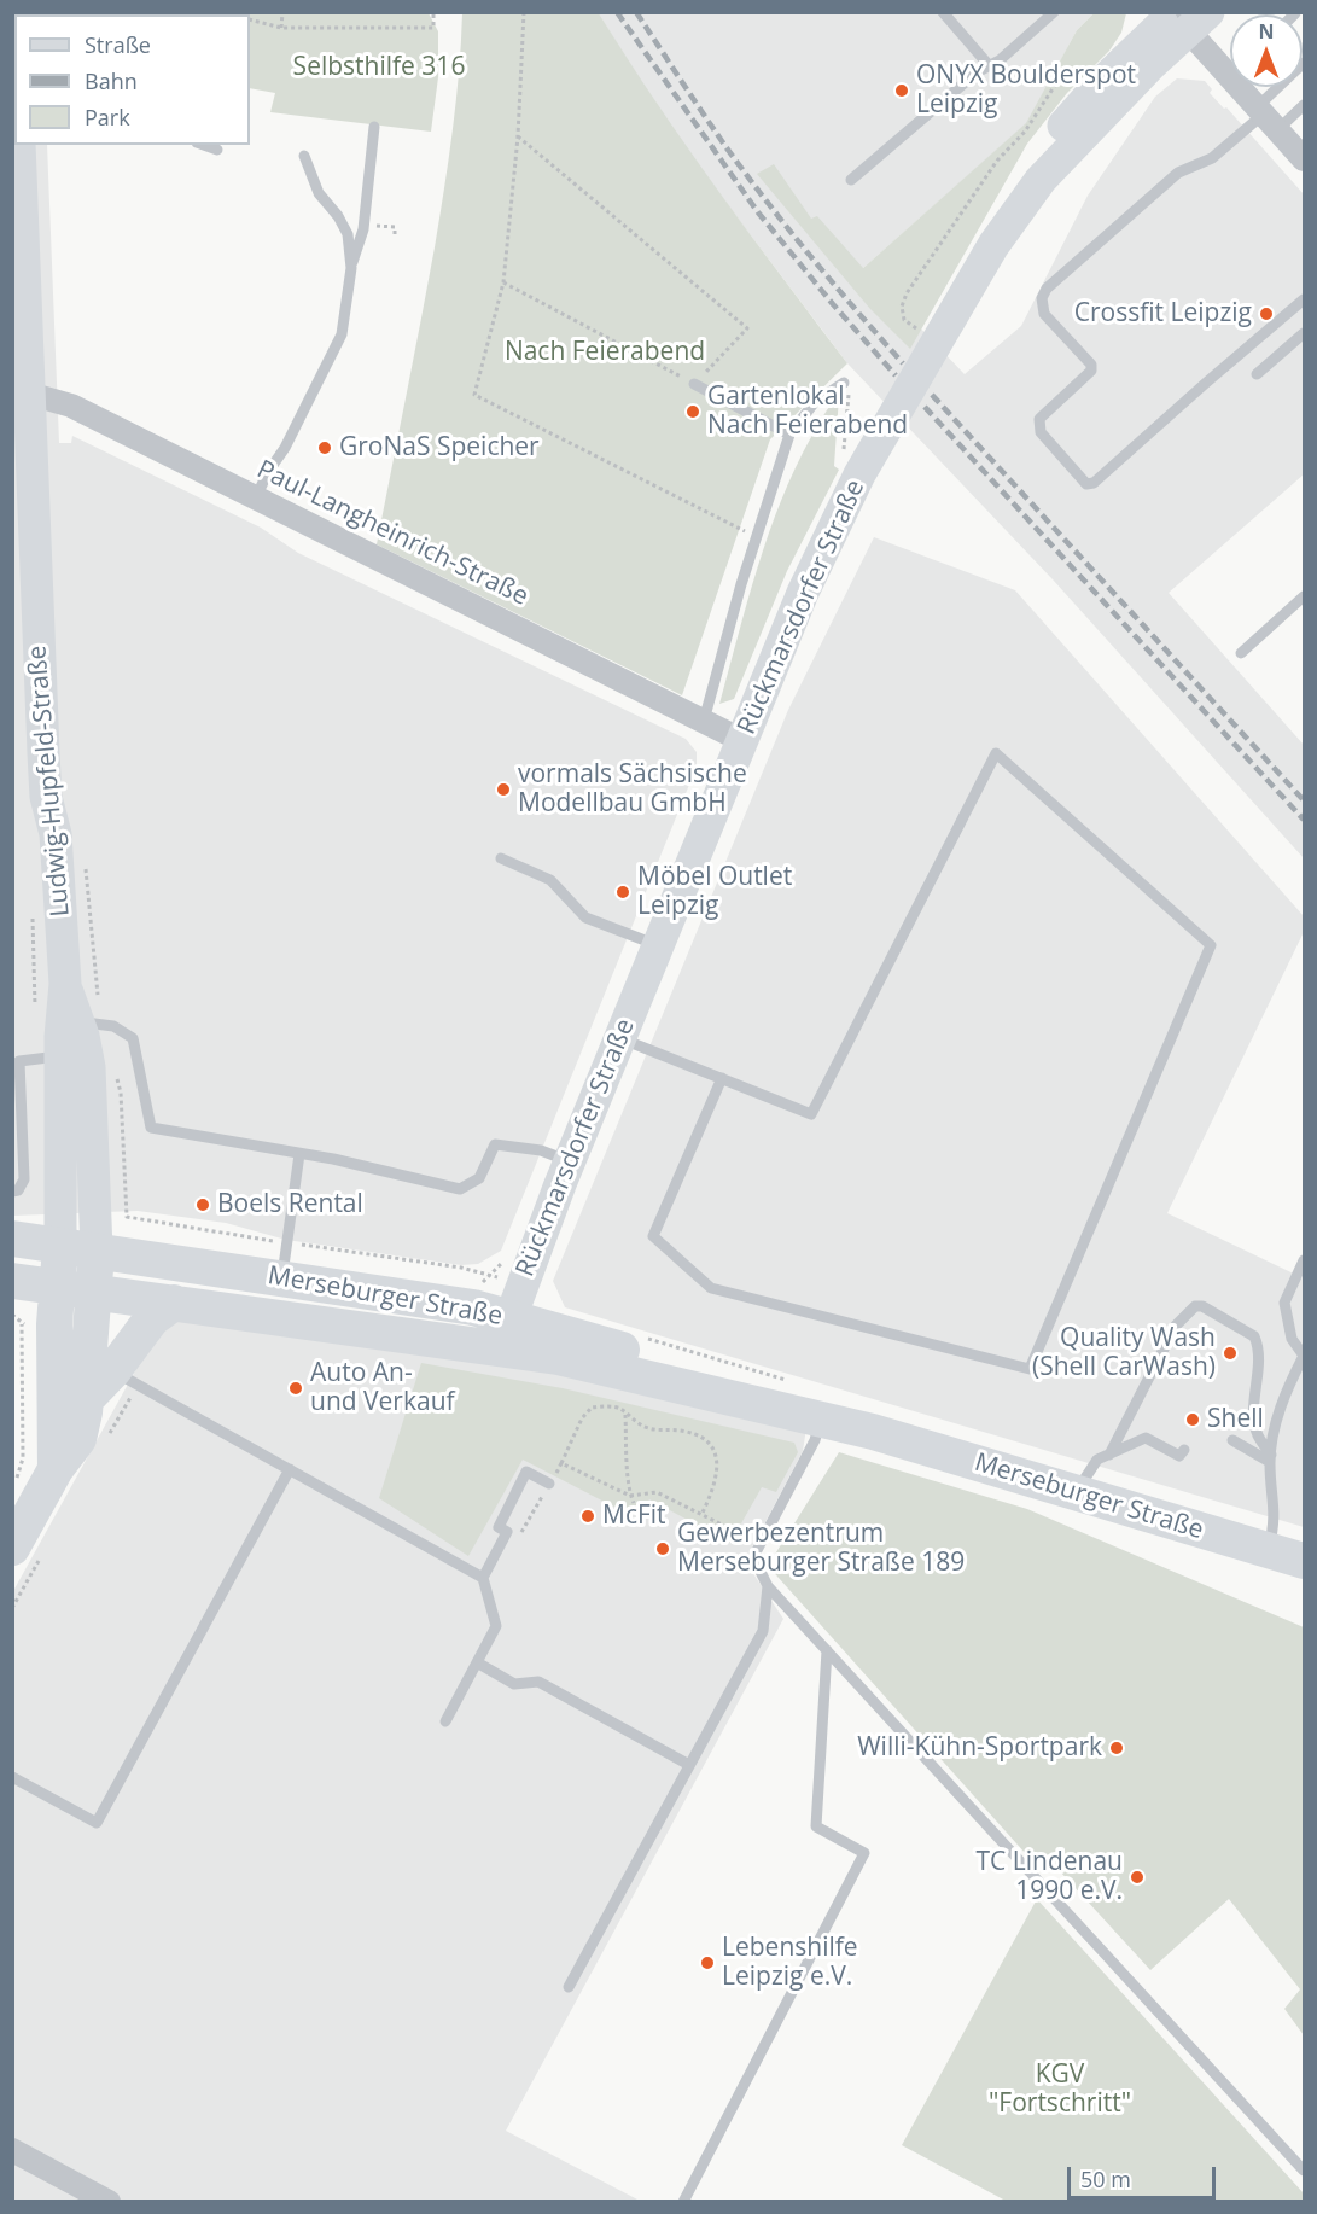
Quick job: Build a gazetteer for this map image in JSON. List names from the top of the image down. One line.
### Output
{"streets":{"main road":["Rückmarsdorfer Straße","Ludwig-Hupfeld-Straße","Merseburger Straße"],"street":["Paul-Langheinrich-Straße"]},"crossings":[["Paul-Langheinrich-Straße","Rückmarsdorfer Straße"],["Paul-Langheinrich-Straße","Ludwig-Hupfeld-Straße"],["Rückmarsdorfer Straße","Merseburger Straße"],["Ludwig-Hupfeld-Straße","Merseburger Straße"]],"parks":["Selbsthilfe 316","Nach Feierabend","KGV \"Fortschritt\""],"places":["ONYX Boulderspot Leipzig","Crossfit Leipzig","Gartenlokal Nach Feierabend","GroNaS Speicher","vormals Sächsische Modellbau GmbH","Möbel Outlet Leipzig","Boels Rental","Quality Wash (Shell CarWash)","Auto An- und Verkauf","Shell","McFit","Gewerbezentrum Merseburger Straße 189","Willi-Kühn-Sportpark","TC Lindenau 1990 e.V.","Lebenshilfe Leipzig e.V."],"legend":["Straße","Bahn","Park"],"scale_bar":"50 m","north":"top"}
